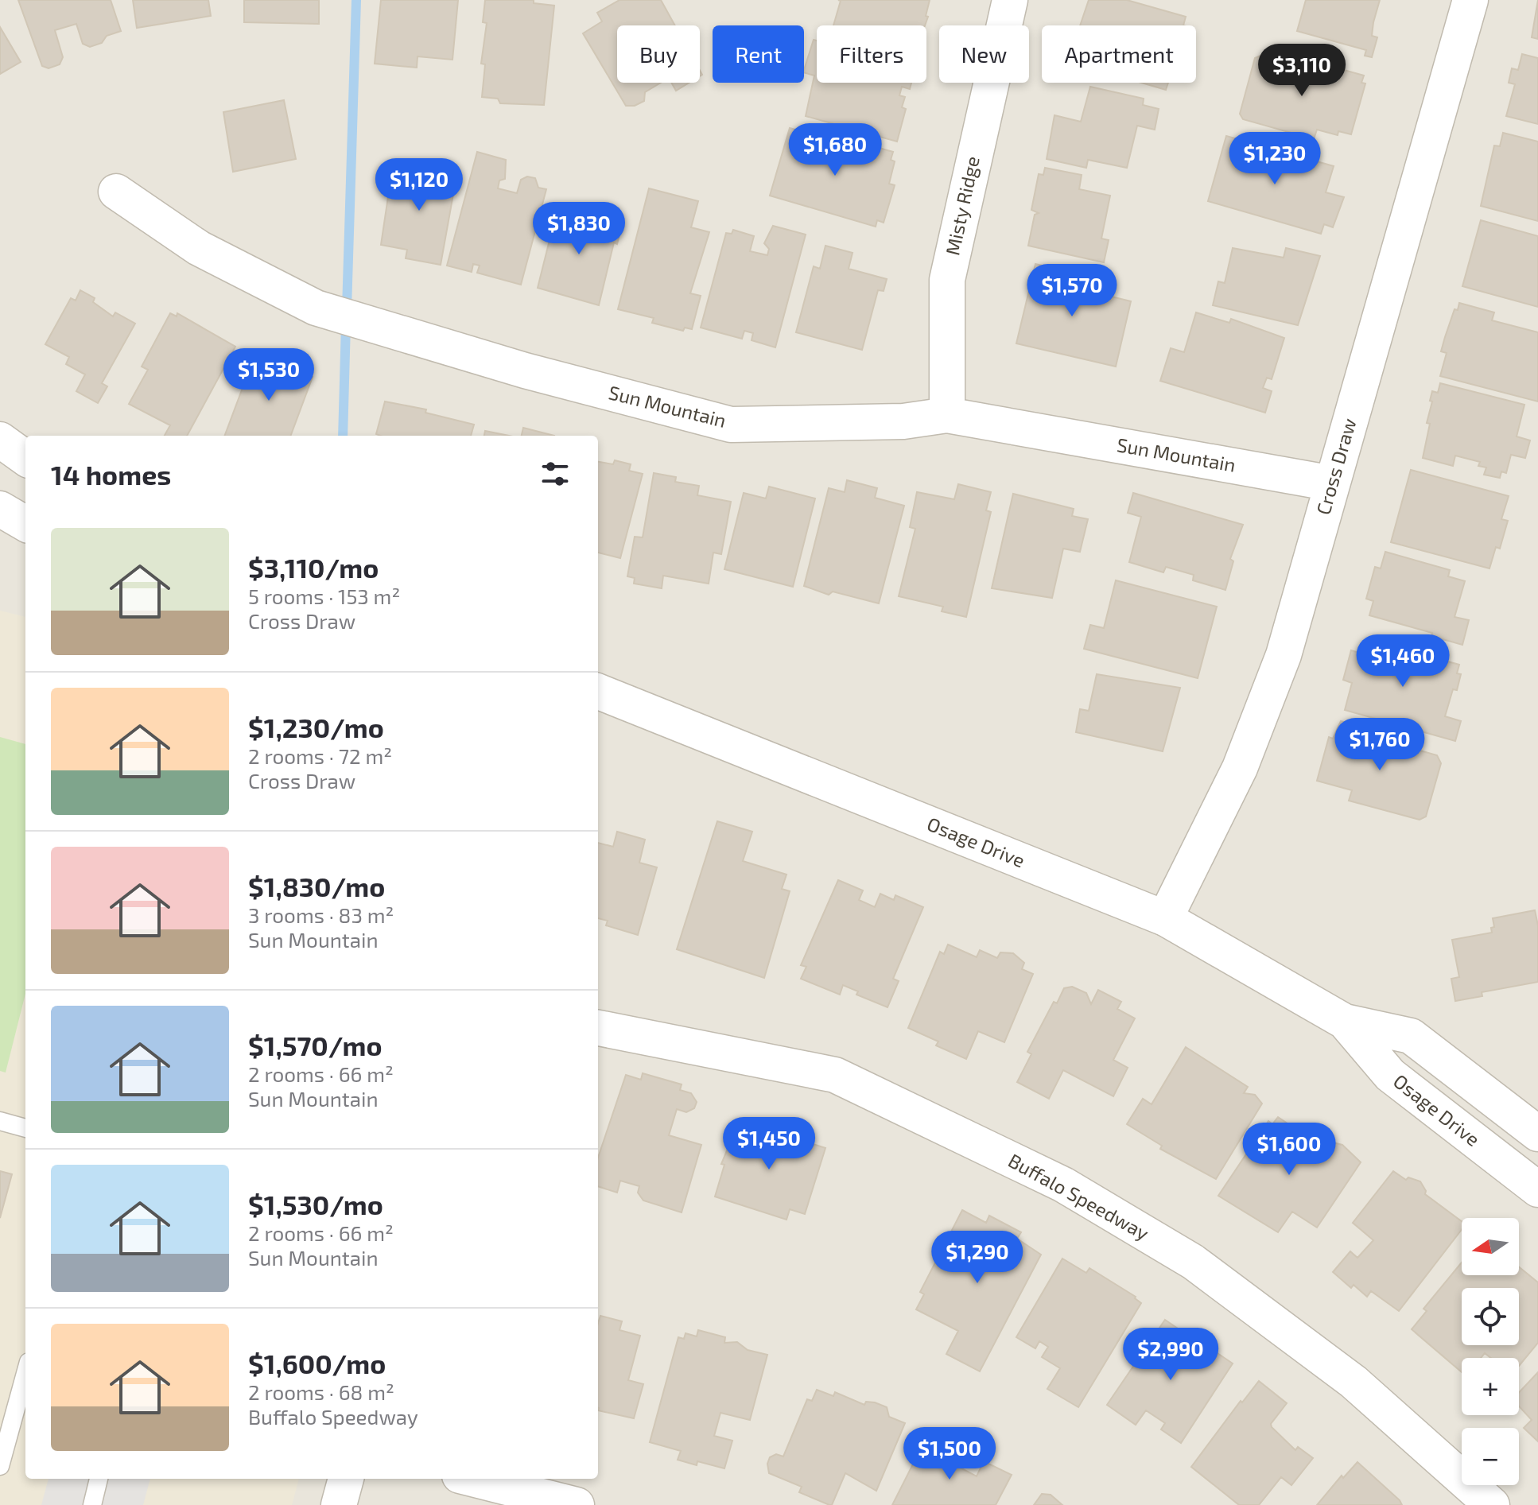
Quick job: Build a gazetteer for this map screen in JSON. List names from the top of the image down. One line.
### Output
{"streets":{"street":["Misty Ridge","Sun Mountain","Cross Draw","Osage Drive","Buffalo Speedway"]},"crossings":[["Misty Ridge","Sun Mountain"],["Sun Mountain","Cross Draw"],["Cross Draw","Osage Drive"]],"north":"left","page":{"chip":["Buy","Rent","Filters","New","Apartment"],"price":["$3,110","$1,680","$1,230","$1,120","$1,830","$1,570","$1,530","$1,460","$1,760","$1,450","$1,600","$1,290","$2,990","$1,500"],"heading":"14 homes","list":[{"name":"$3,110/mo","note":"5 rooms · 153 m² · Cross Draw"},{"name":"$1,230/mo","note":"2 rooms · 72 m² · Cross Draw"},{"name":"$1,830/mo","note":"3 rooms · 83 m² · Sun Mountain"},{"name":"$1,570/mo","note":"2 rooms · 66 m² · Sun Mountain"},{"name":"$1,530/mo","note":"2 rooms · 66 m² · Sun Mountain"},{"name":"$1,600/mo","note":"2 rooms · 68 m² · Buffalo Speedway"}],"map_buttons":["+","−"]}}
